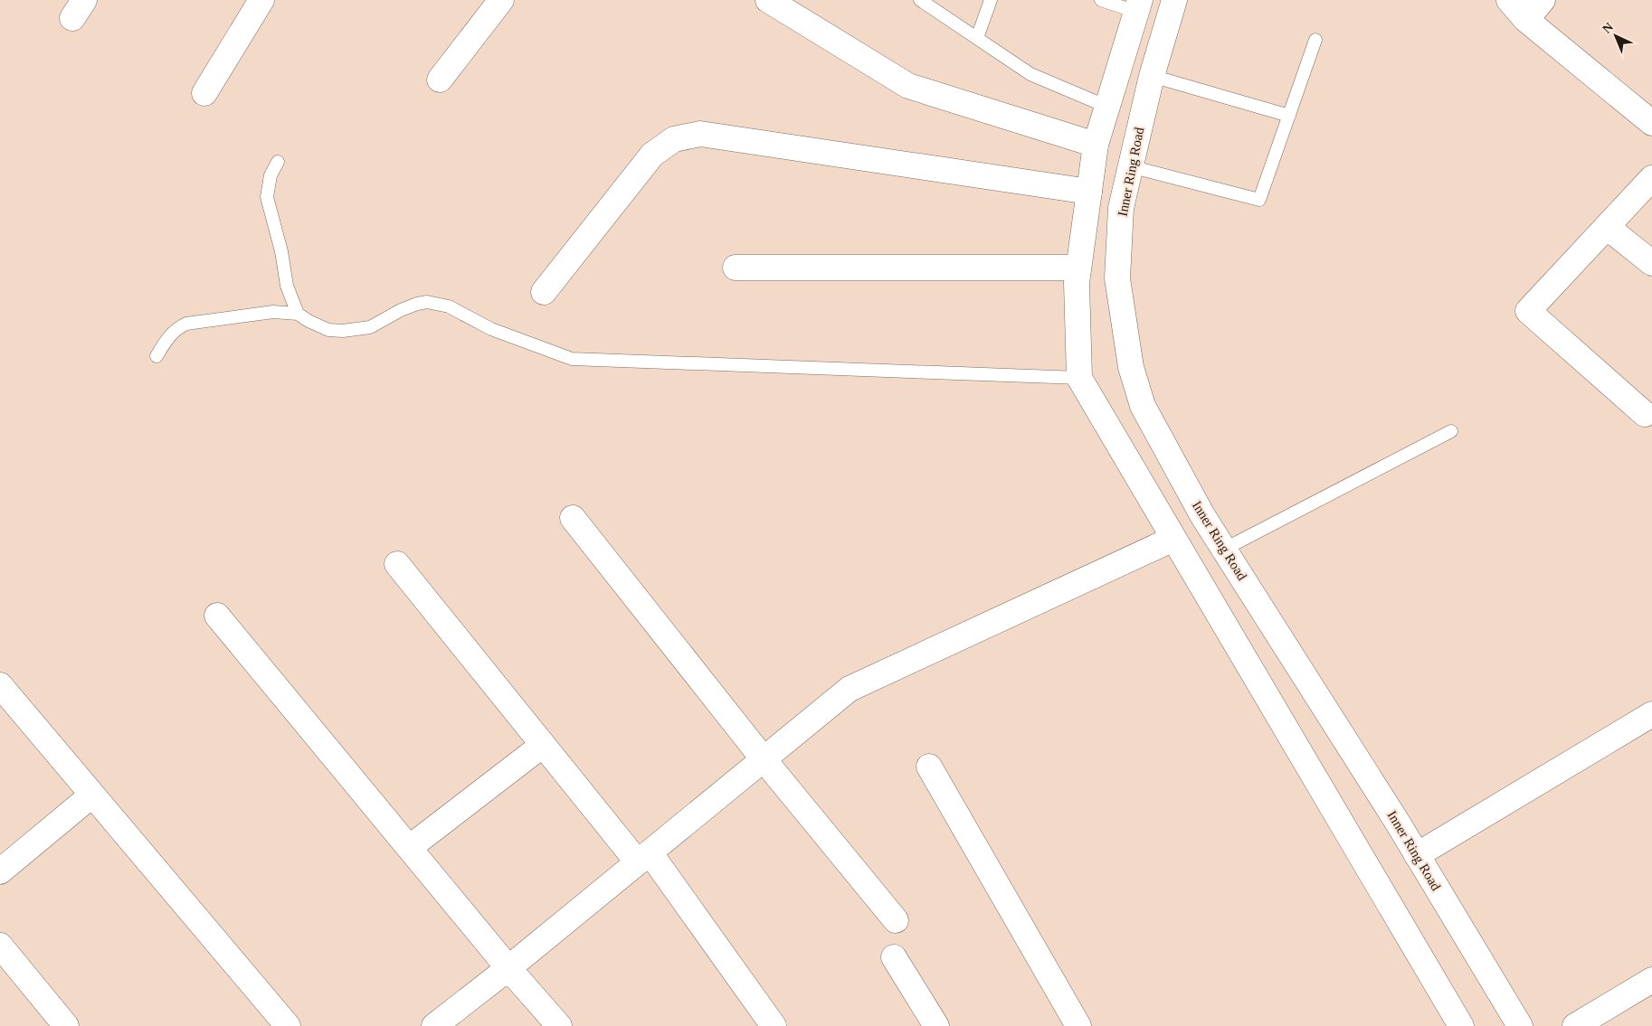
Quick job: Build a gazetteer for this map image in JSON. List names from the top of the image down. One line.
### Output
{"streets":{"main road":["Inner Ring Road"]},"north":"top left"}
